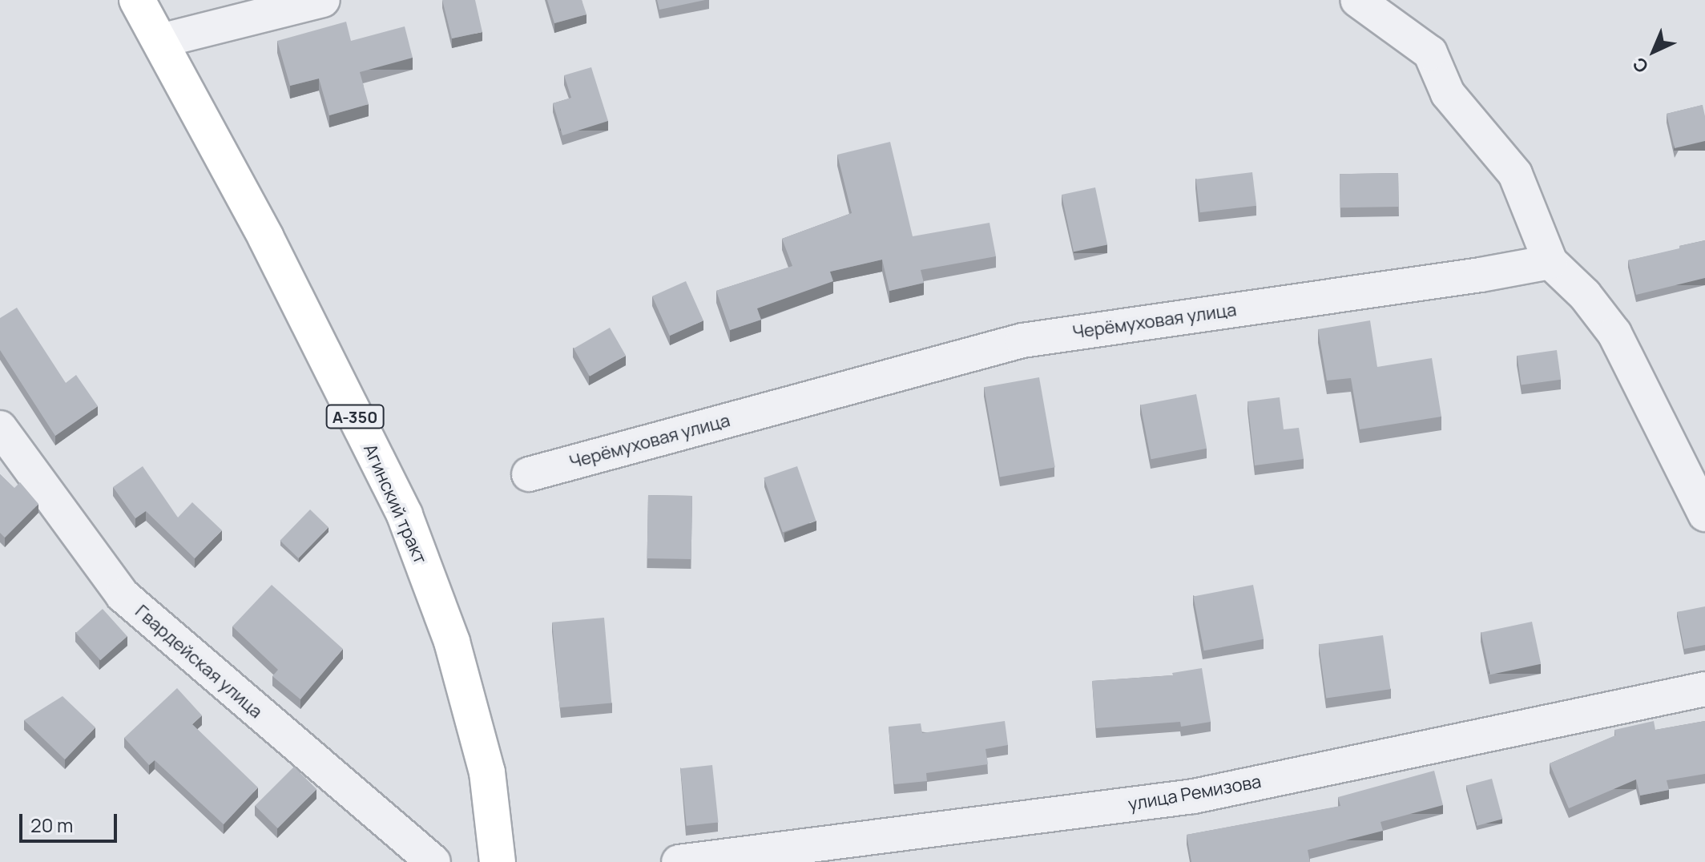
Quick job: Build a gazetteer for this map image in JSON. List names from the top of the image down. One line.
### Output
{"streets":{"highway":["А-350","Агинский тракт"],"street":["Черёмуховая улица","Гвардейская улица","улица Ремизова"]},"scale_bar":"20 m","north":"bottom left"}
